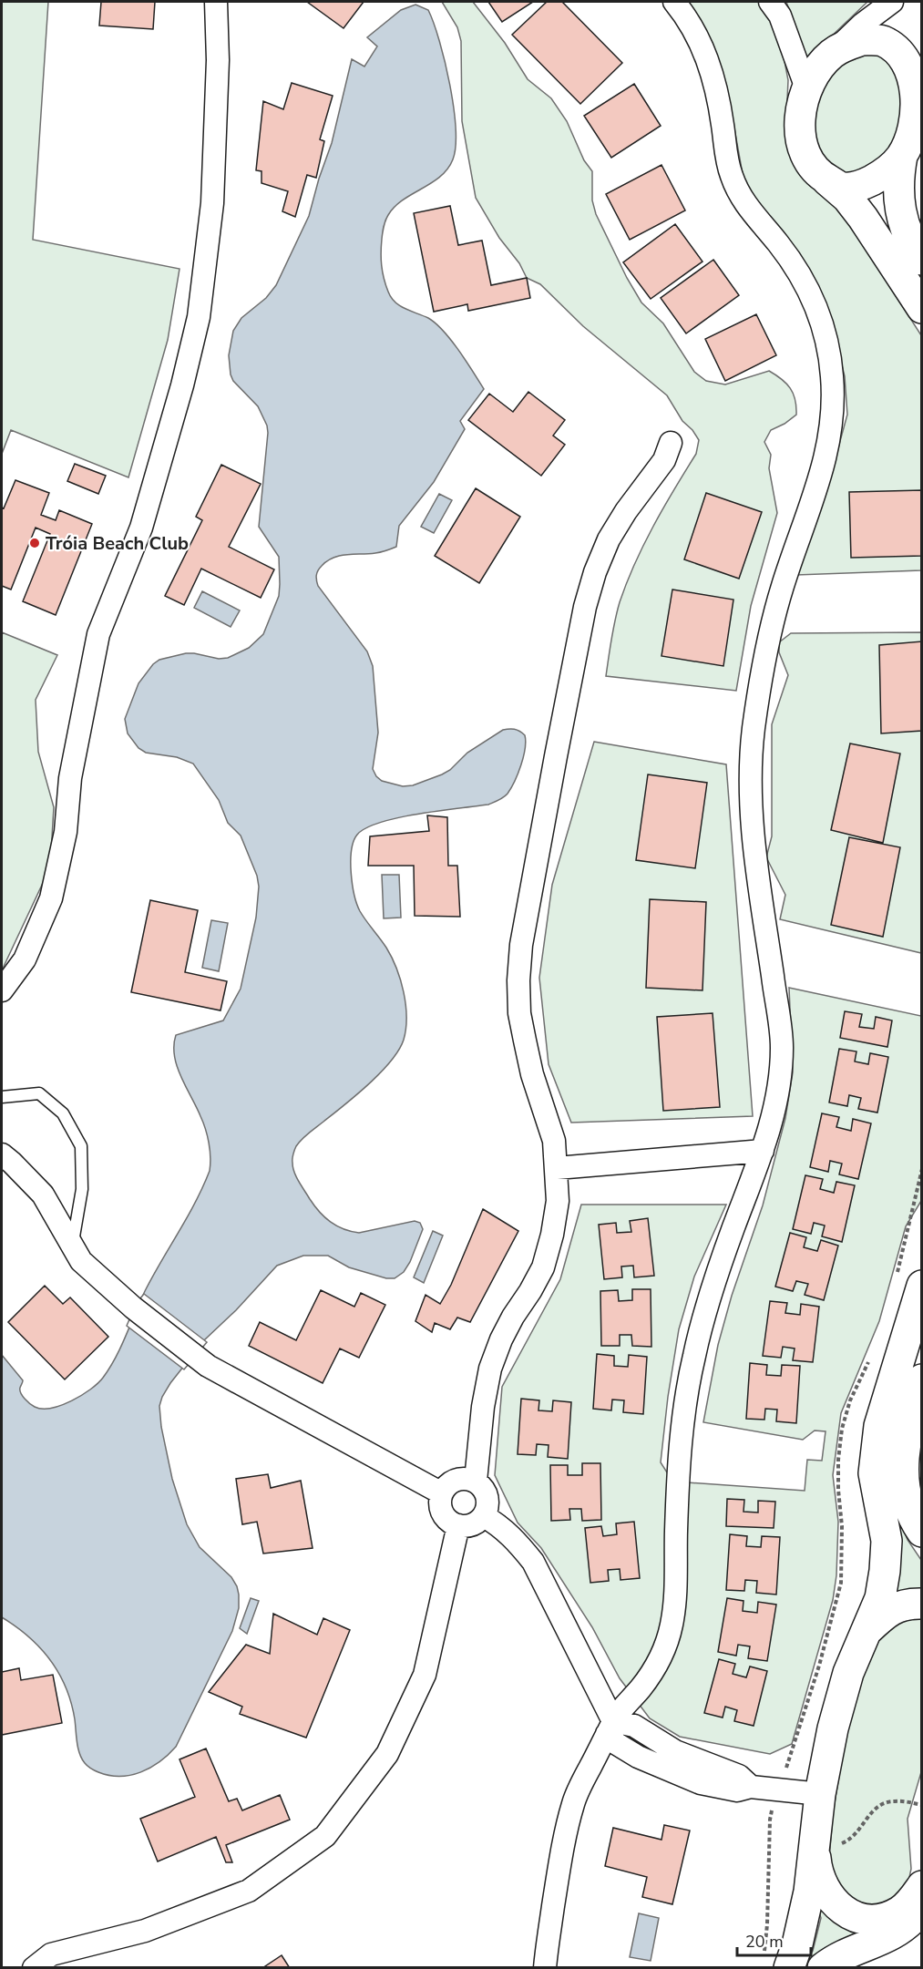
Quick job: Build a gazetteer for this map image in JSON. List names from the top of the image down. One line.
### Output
{"places":["Tróia Beach Club"],"scale_bar":"20 m"}
